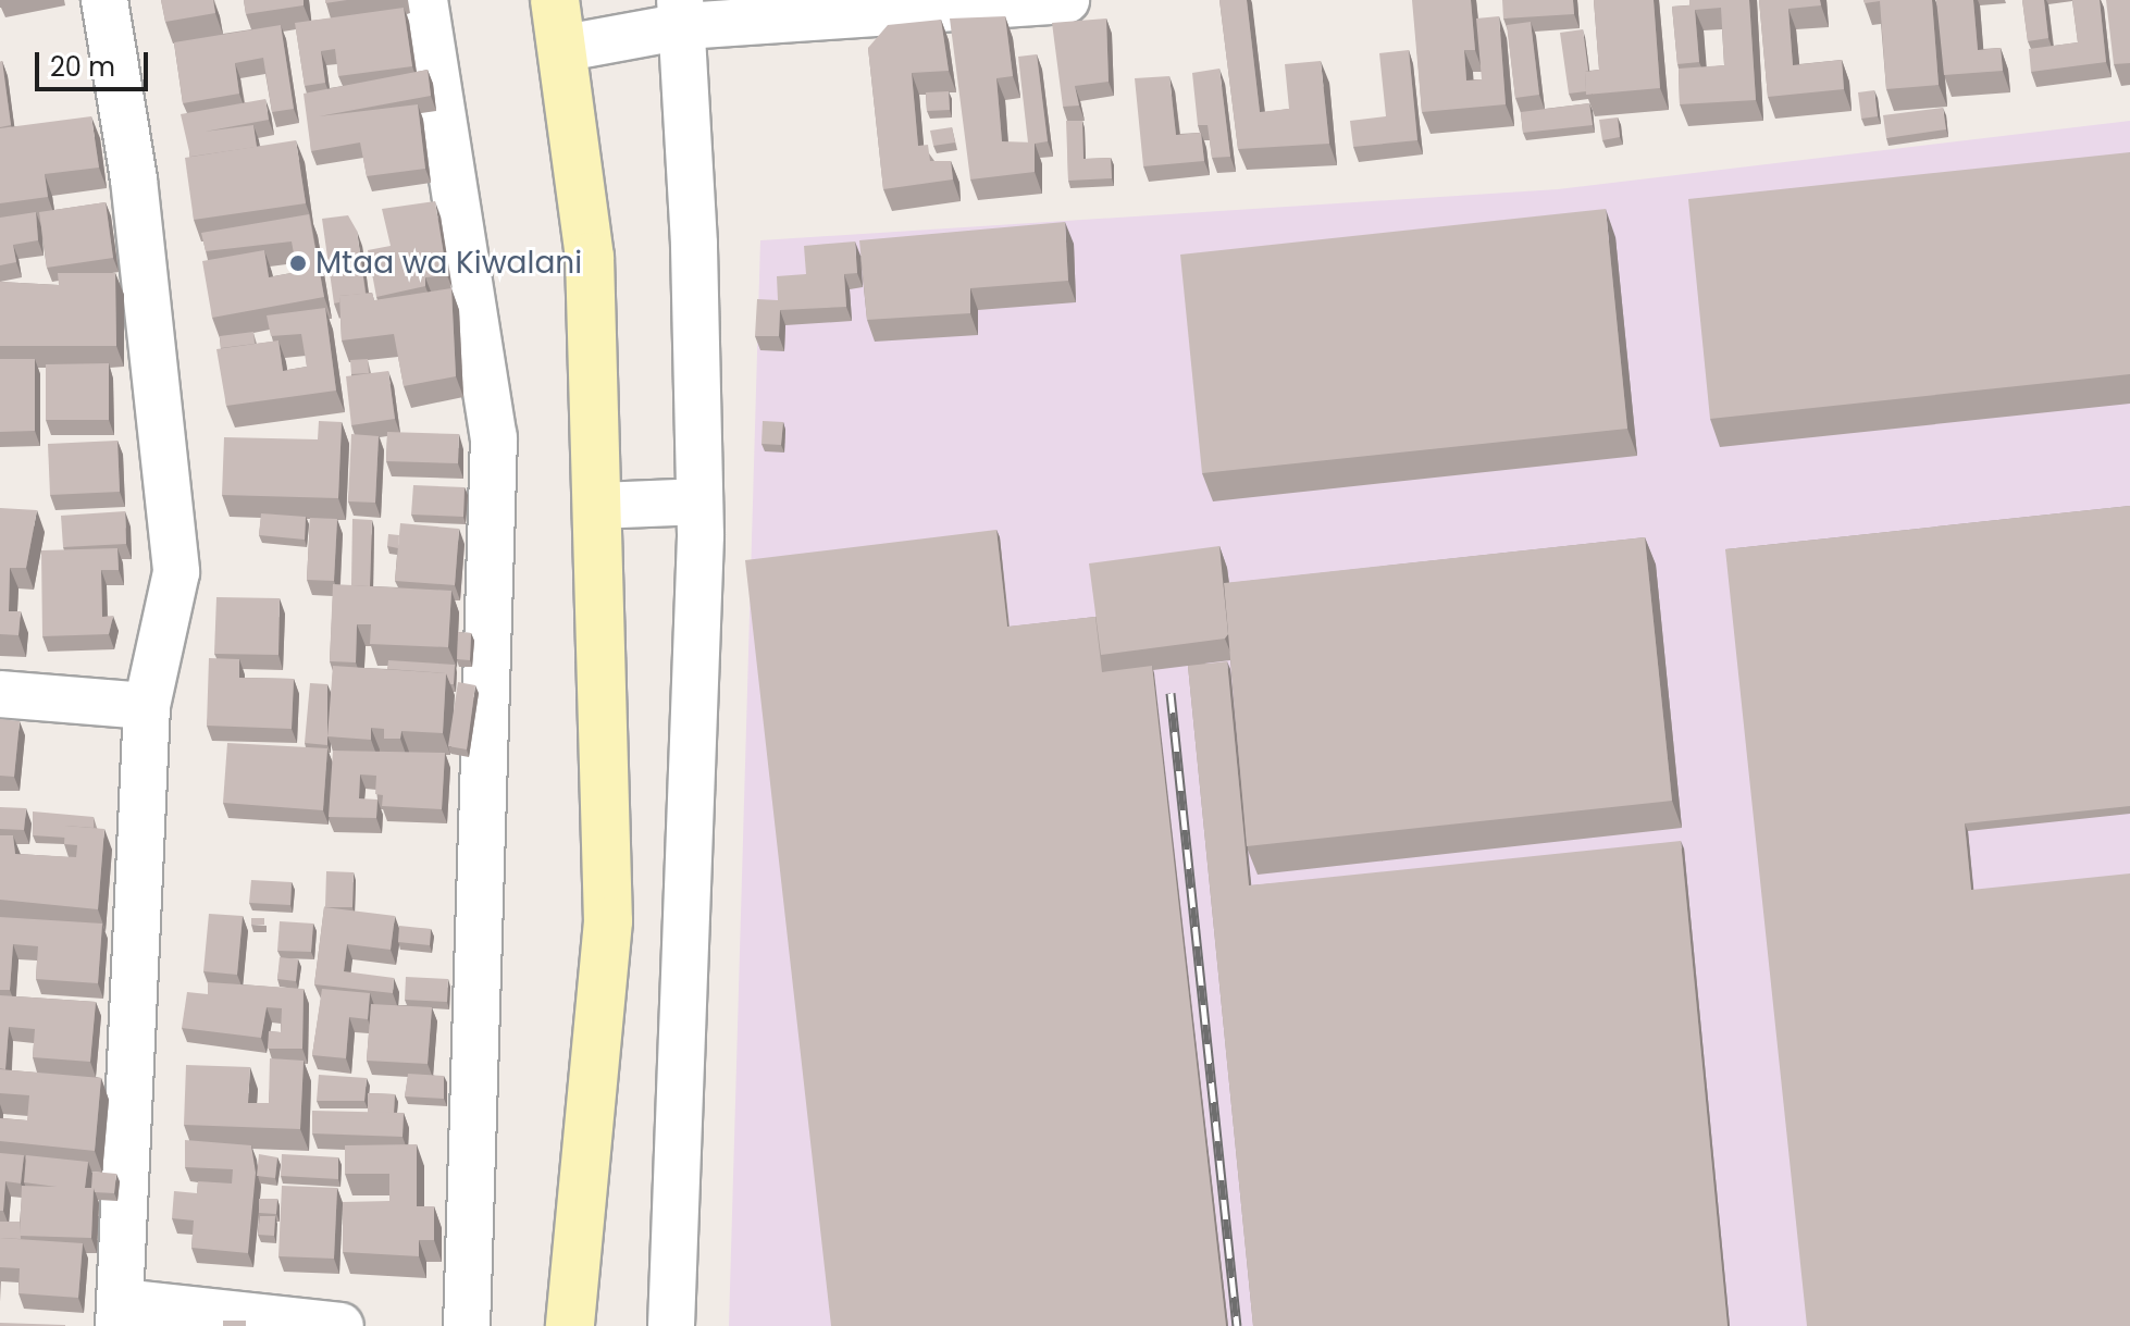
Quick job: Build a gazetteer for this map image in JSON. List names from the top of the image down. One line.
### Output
{"places":["Mtaa wa Kiwalani"],"scale_bar":"20 m"}
